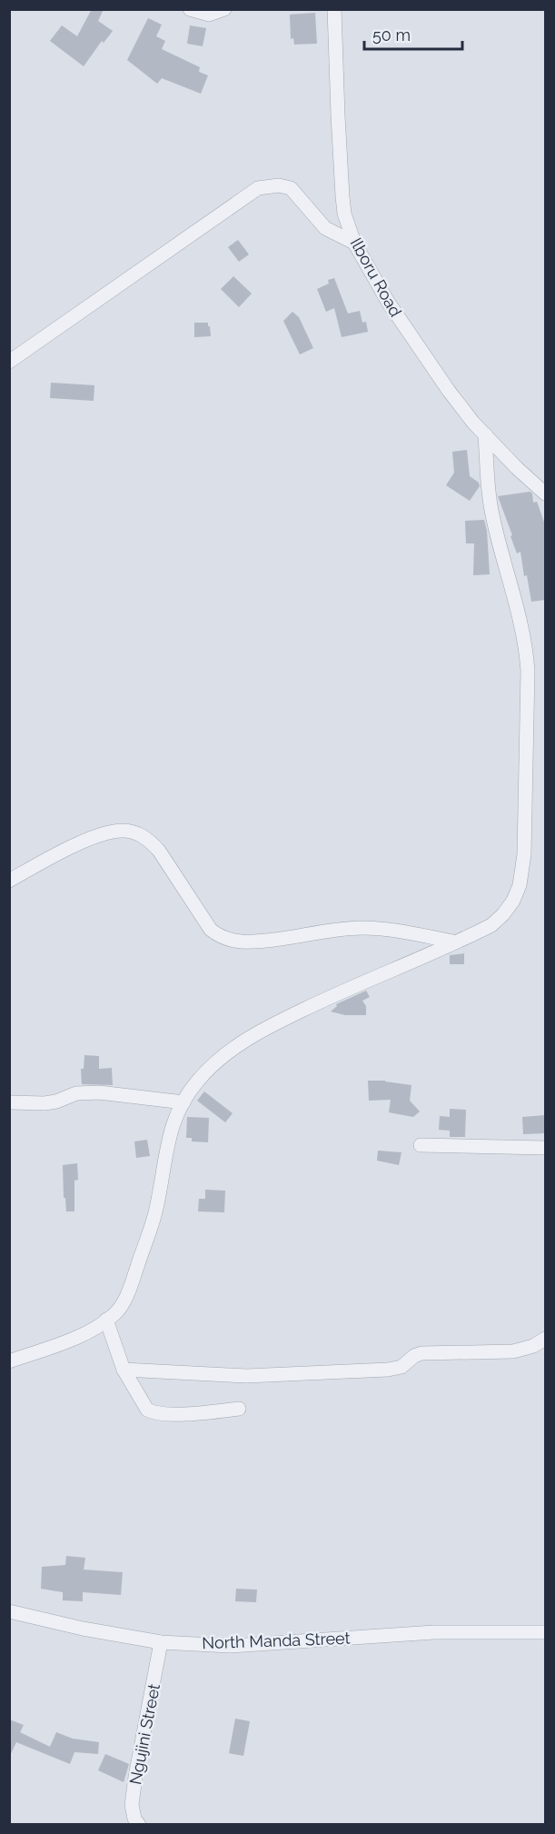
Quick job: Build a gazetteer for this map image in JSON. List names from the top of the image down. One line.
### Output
{"streets":{"street":["Ilboru Road","North Manda Street","Ngujini Street"]},"crossings":[["North Manda Street","Ngujini Street"]],"scale_bar":"50 m"}
